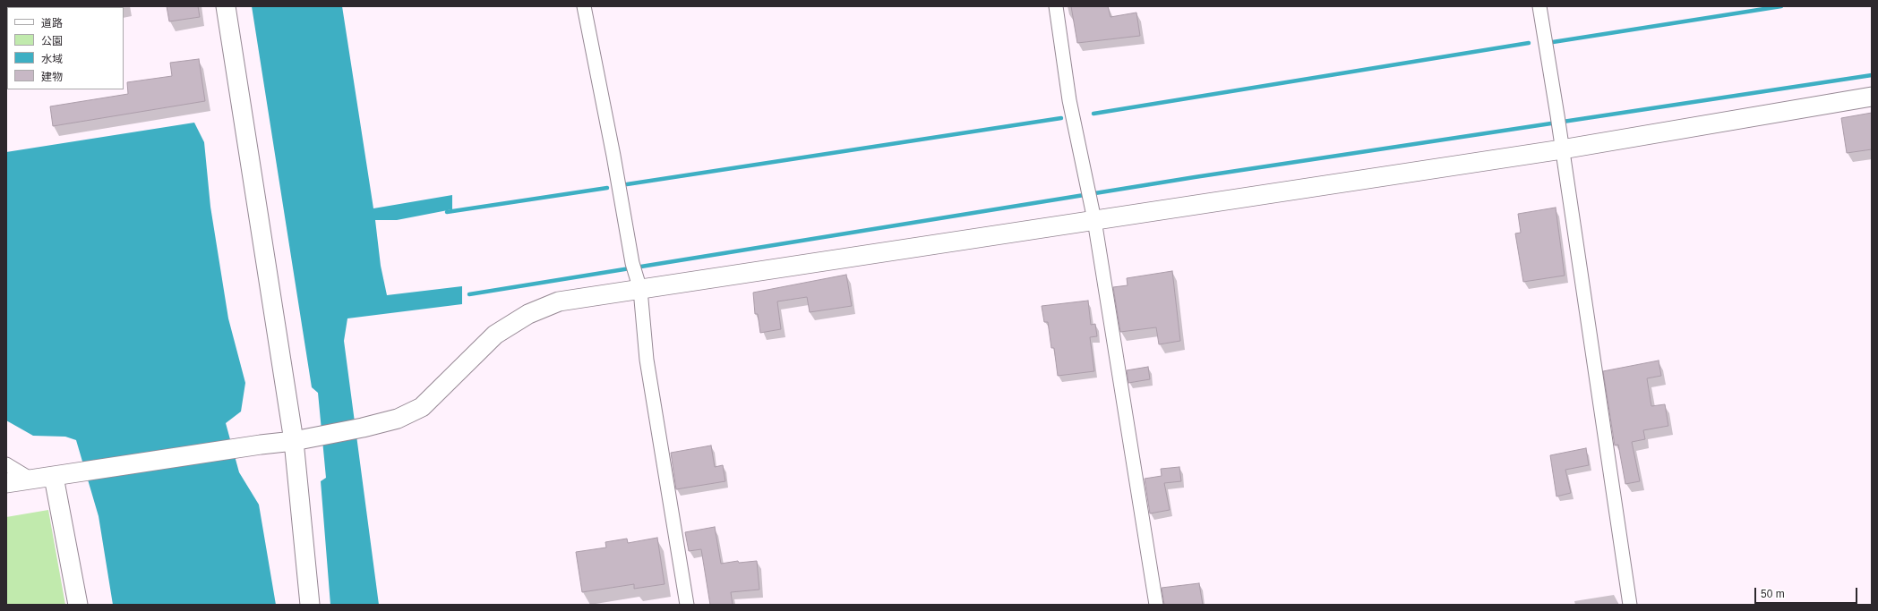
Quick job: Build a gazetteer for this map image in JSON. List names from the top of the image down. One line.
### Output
{"legend":["道路","公園","水域","建物"],"scale_bar":"50 m"}
